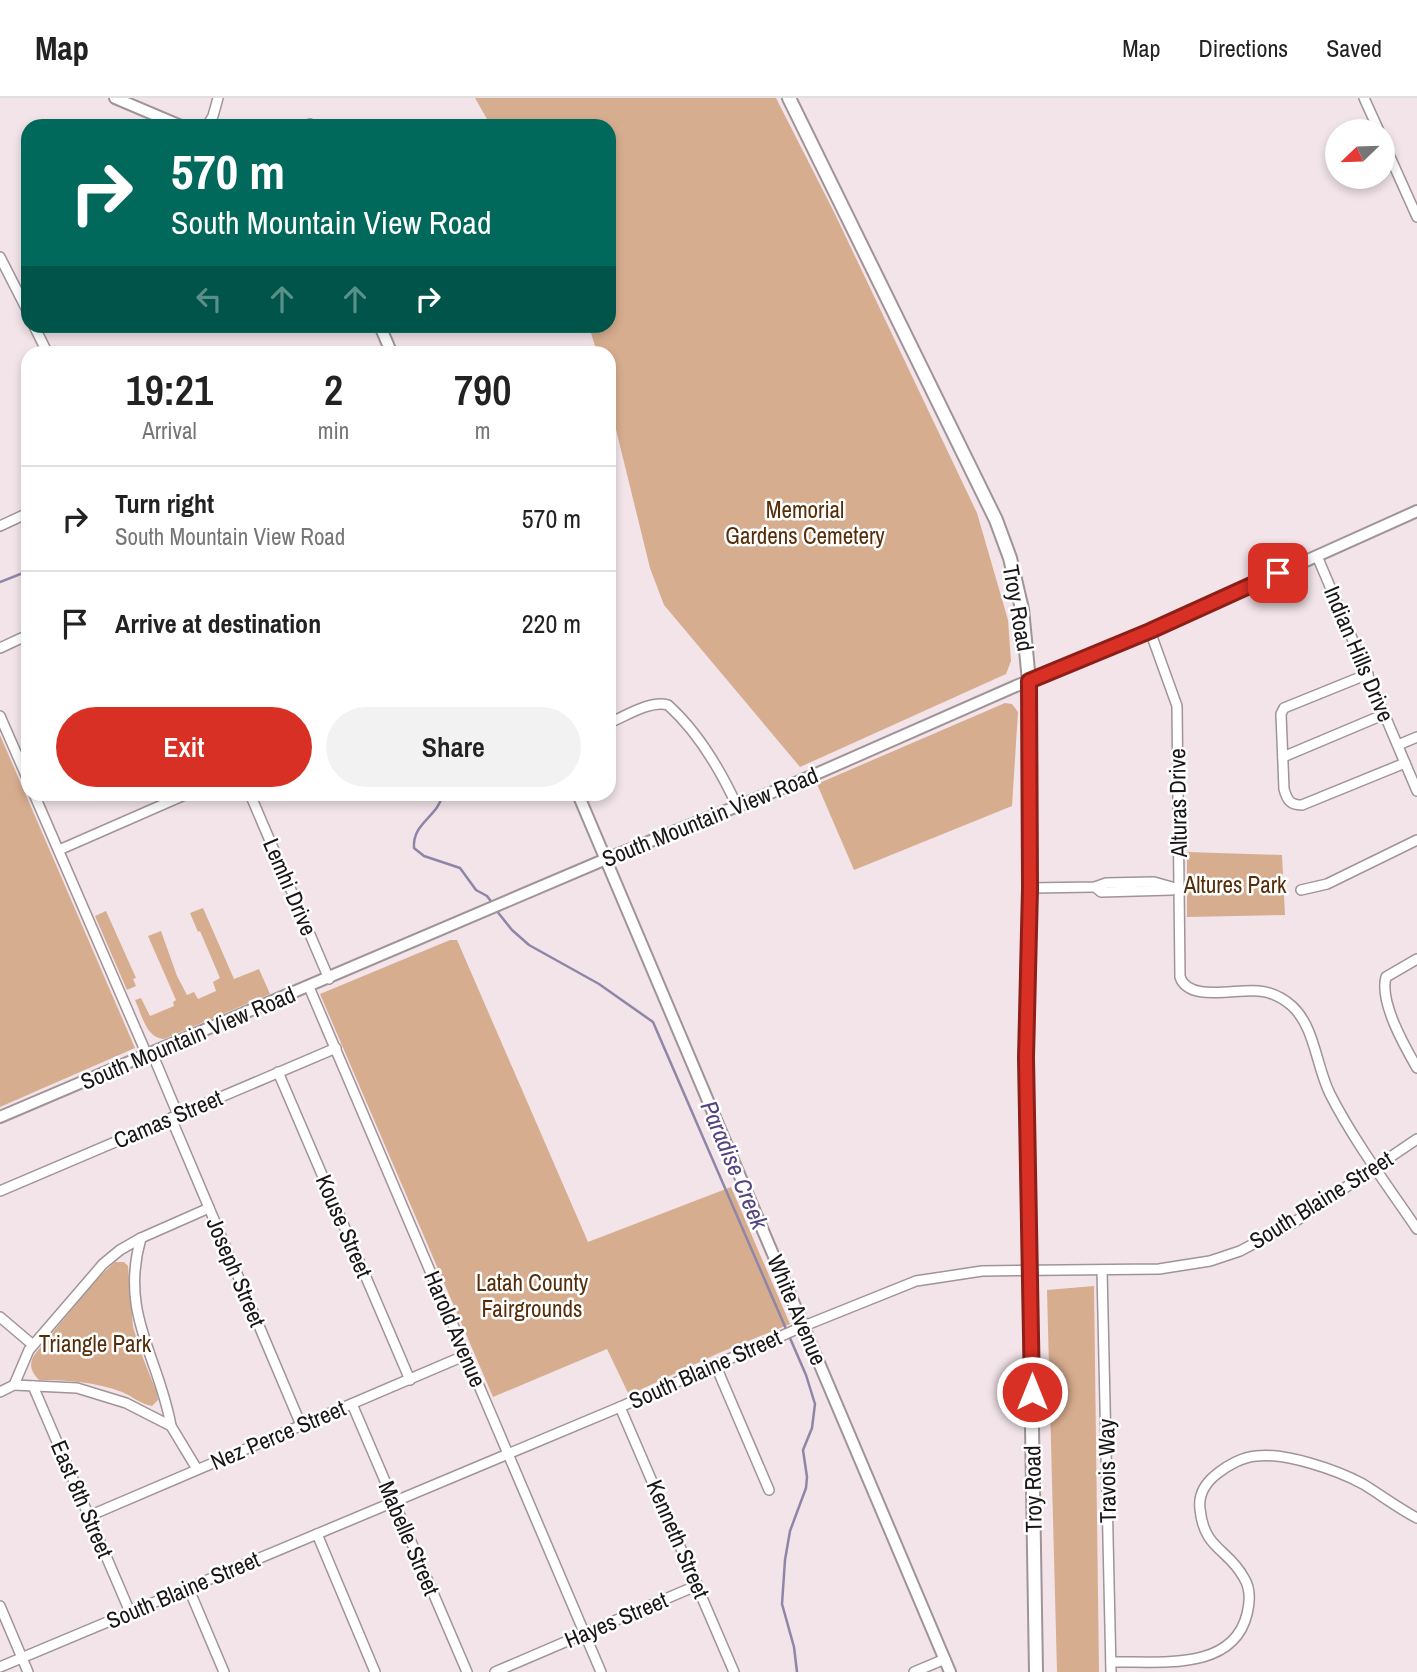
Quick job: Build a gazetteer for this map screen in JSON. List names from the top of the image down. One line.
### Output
{"streets":{"main road":["Troy Road"],"street":["Indian Hills Drive","Alturas Drive","South Mountain View Road","Lemhi Drive","Camas Street","South Blaine Street","Kouse Street","Joseph Street","White Avenue","Harold Avenue","Nez Perce Street","Travois Way","East 8th Street","Mabelle Street","Kenneth Street","Hayes Street"]},"crossings":[["Troy Road","South Mountain View Road"],["Troy Road","South Blaine Street"],["Indian Hills Drive","South Mountain View Road"],["Alturas Drive","South Mountain View Road"],["Alturas Drive","South Blaine Street"],["South Mountain View Road","Lemhi Drive"],["South Mountain View Road","Joseph Street"],["South Mountain View Road","White Avenue"],["South Mountain View Road","Harold Avenue"],["Camas Street","Kouse Street"],["Camas Street","Joseph Street"],["Camas Street","Harold Avenue"],["South Blaine Street","White Avenue"],["South Blaine Street","Harold Avenue"],["South Blaine Street","Travois Way"],["South Blaine Street","East 8th Street"],["South Blaine Street","Mabelle Street"],["South Blaine Street","Kenneth Street"],["Kouse Street","Nez Perce Street"],["Joseph Street","Nez Perce Street"],["Harold Avenue","Nez Perce Street"],["Harold Avenue","Hayes Street"],["Nez Perce Street","East 8th Street"],["Nez Perce Street","Mabelle Street"],["Kenneth Street","Hayes Street"]],"water":["Paradise Creek"],"parks":["Memorial Gardens Cemetery","Altures Park","Latah County Fairgrounds","Triangle Park"],"north":"bottom left","page":{"header":"Map","nav":["Map","Directions","Saved"],"turn":["570 m","South Mountain View Road"],"eta":["19:21","Arrival","2","min","790","m"],"list":[{"name":"Turn right","note":"South Mountain View Road","value":"570 m"},{"name":"Arrive at destination","value":"220 m"}],"buttons":["Exit","Share"]}}
